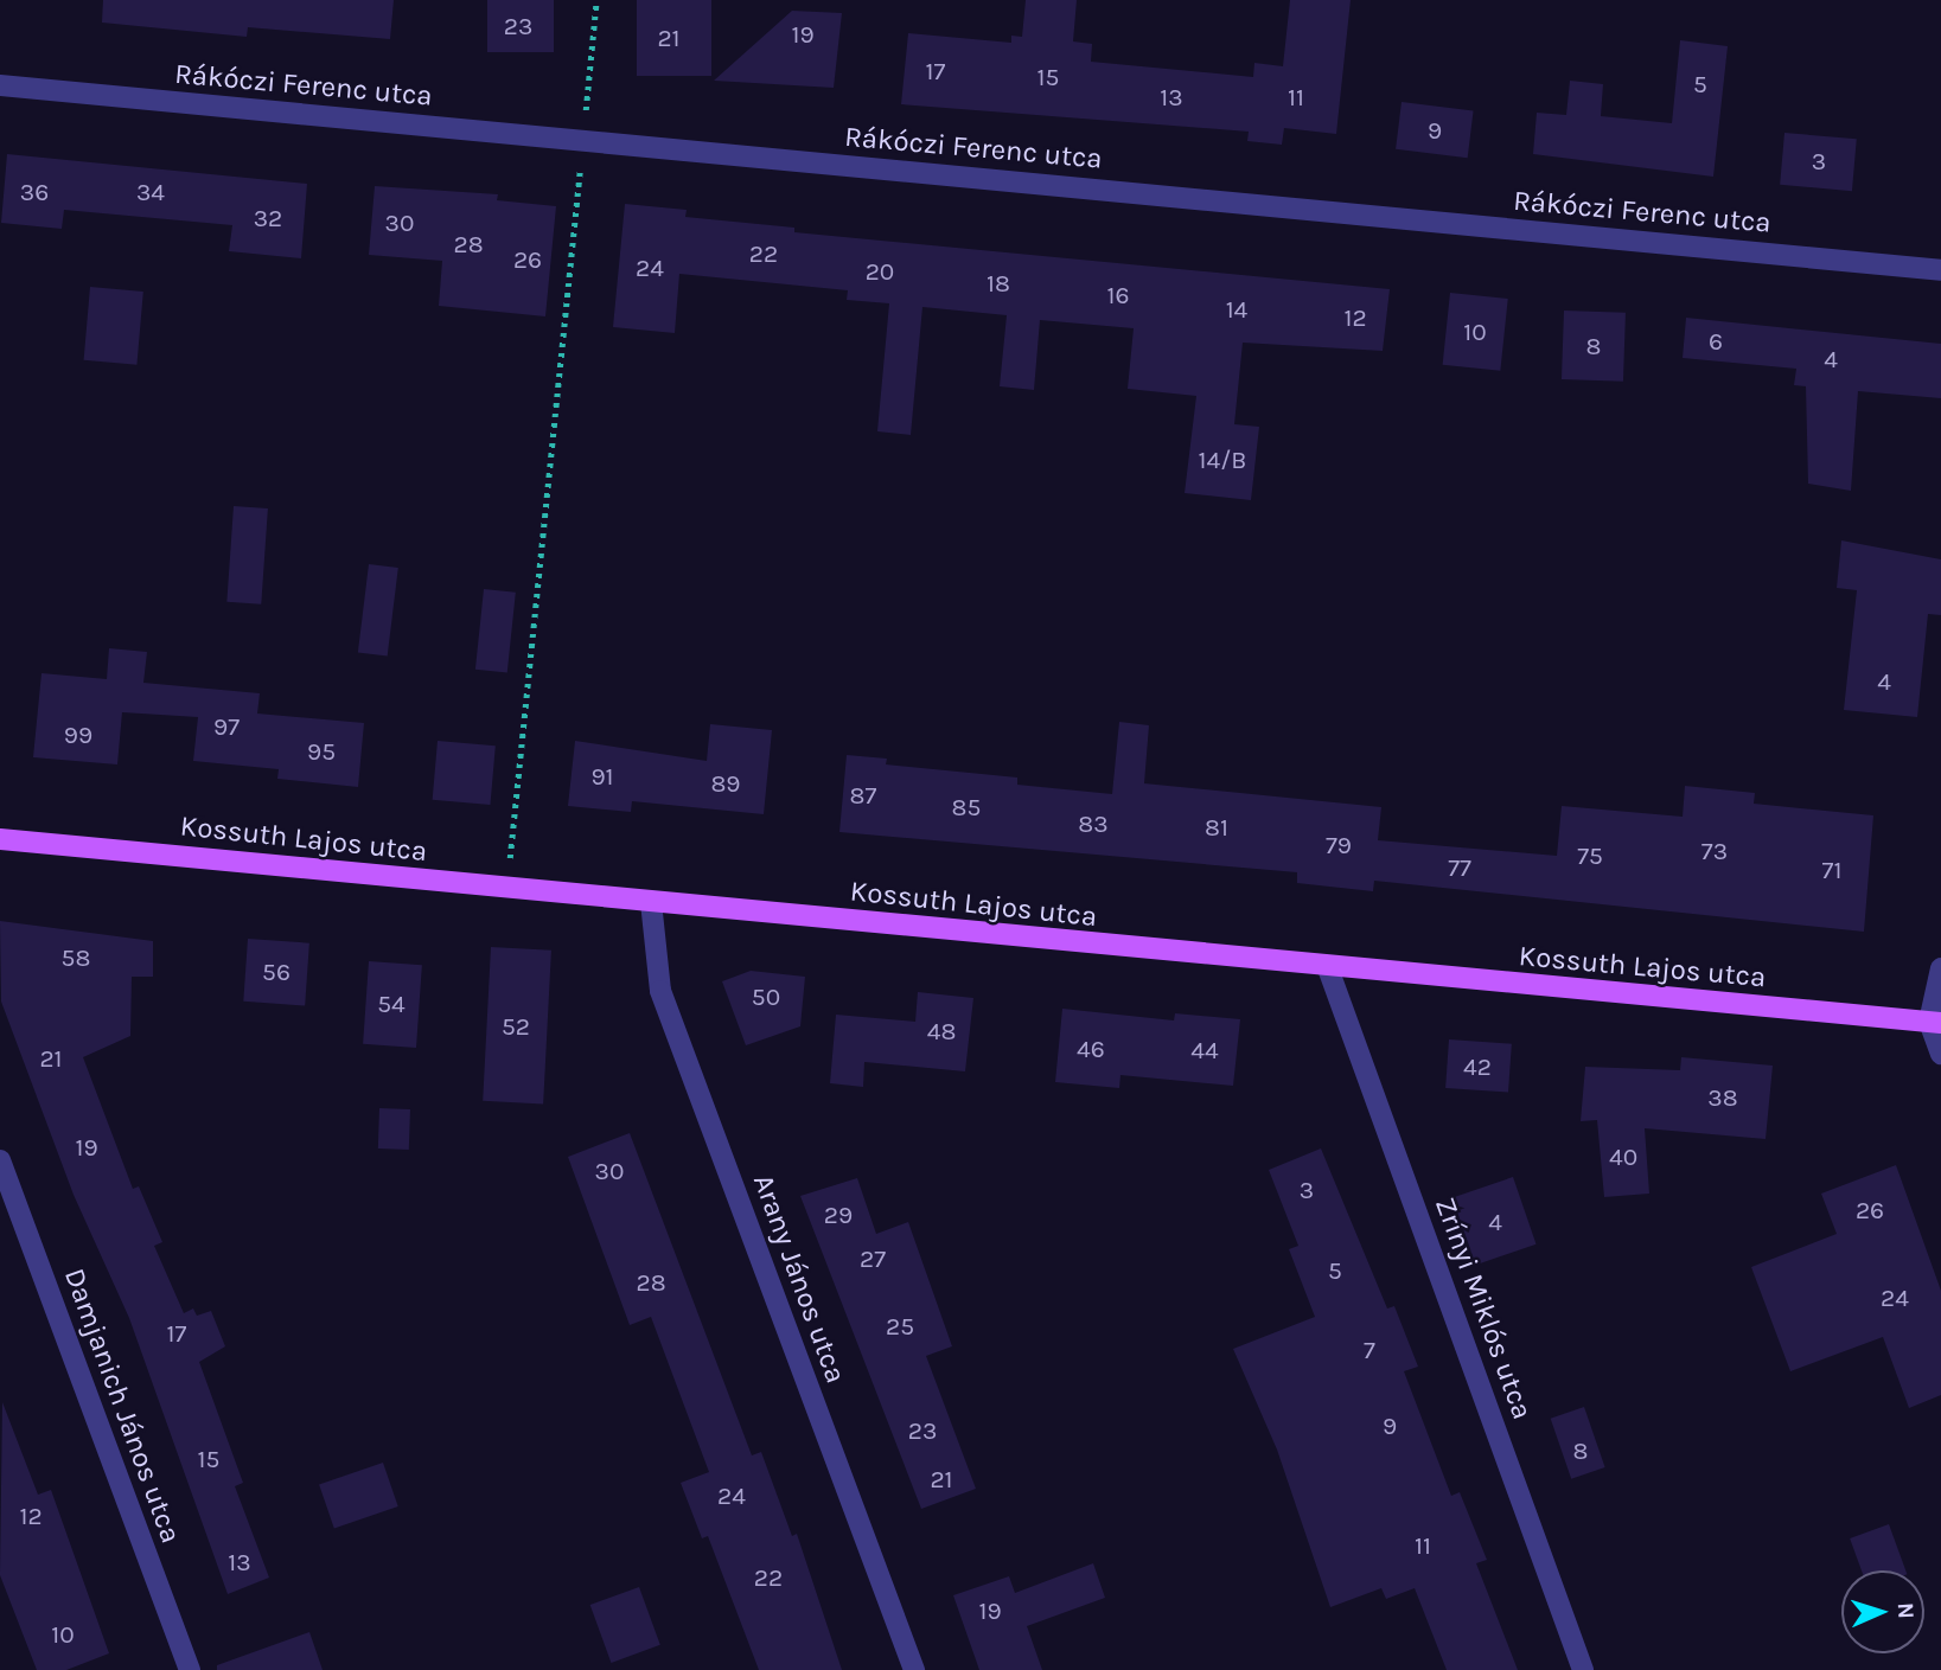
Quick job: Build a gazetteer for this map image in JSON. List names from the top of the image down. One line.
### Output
{"streets":{"main road":["Kossuth Lajos utca"],"street":["Rákóczi Ferenc utca","Arany János utca","Zrínyi Miklós utca","Damjanich János utca"]},"crossings":[["Kossuth Lajos utca","Arany János utca"],["Kossuth Lajos utca","Zrínyi Miklós utca"]],"house_numbers":["23","19","21","17","15","5","13","11","9","3","36","34","32","30","28","22","26","24","20","18","16","14","12","10","6","8","4","14/B","4","97","99","95","91","89","87","85","83","81","79","73","75","77","71","58","56","50","54","52","48","46","44","21","42","38","19","40","30","3","26","29","4","27","5","28","24","25","17","7","9","23","8","15","21","24","12","11","13","22","19","10"],"north":"right"}
